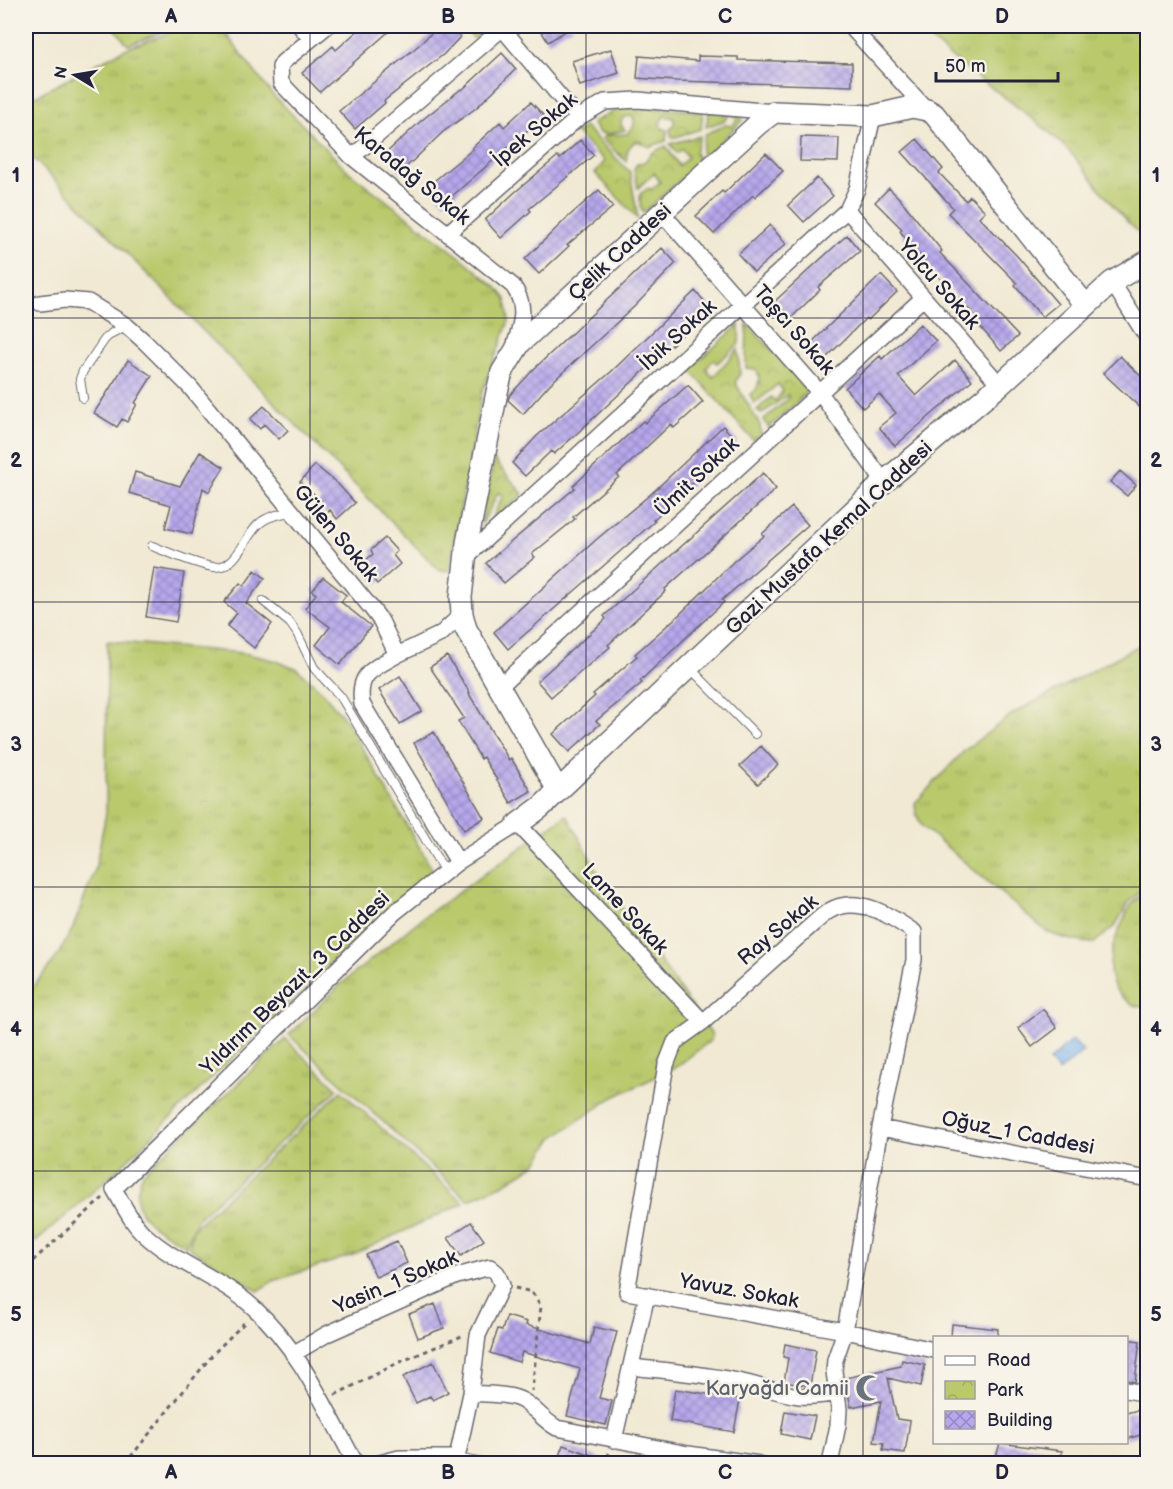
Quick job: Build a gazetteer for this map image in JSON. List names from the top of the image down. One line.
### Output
{"streets":{"street":["İpek Sokak","Karadağ Sokak","Çelik Caddesi","Yolcu Sokak","Taşcı Sokak","İbik Sokak","Ümit Sokak","Gülen Sokak","Gazi Mustafa Kemal Caddesi","Lame Sokak","Ray Sokak","Yıldırım Beyazıt_3 Caddesi","Oğuz_1 Caddesi","Yasin_1 Sokak","Yavuz. Sokak"]},"crossings":[["İpek Sokak","Karadağ Sokak"],["İpek Sokak","Çelik Caddesi"],["Karadağ Sokak","Çelik Caddesi"],["Çelik Caddesi","Taşcı Sokak"],["Çelik Caddesi","İbik Sokak"],["Çelik Caddesi","Ümit Sokak"],["Çelik Caddesi","Gazi Mustafa Kemal Caddesi"],["Yolcu Sokak","İbik Sokak"],["Yolcu Sokak","Ümit Sokak"],["Yolcu Sokak","Gazi Mustafa Kemal Caddesi"],["Taşcı Sokak","İbik Sokak"],["Taşcı Sokak","Ümit Sokak"],["Taşcı Sokak","Gazi Mustafa Kemal Caddesi"],["Gazi Mustafa Kemal Caddesi","Lame Sokak"],["Gazi Mustafa Kemal Caddesi","Yıldırım Beyazıt_3 Caddesi"],["Lame Sokak","Ray Sokak"],["Lame Sokak","Yıldırım Beyazıt_3 Caddesi"],["Ray Sokak","Oğuz_1 Caddesi"],["Ray Sokak","Yavuz. Sokak"]],"places":{"mosque":["Karyağdı Camii"]},"legend":["Road","Park","Building"],"scale_bar":"50 m","north":"left","grid":{"columns":["A","B","C","D"],"rows":["1","2","3","4","5"]}}
